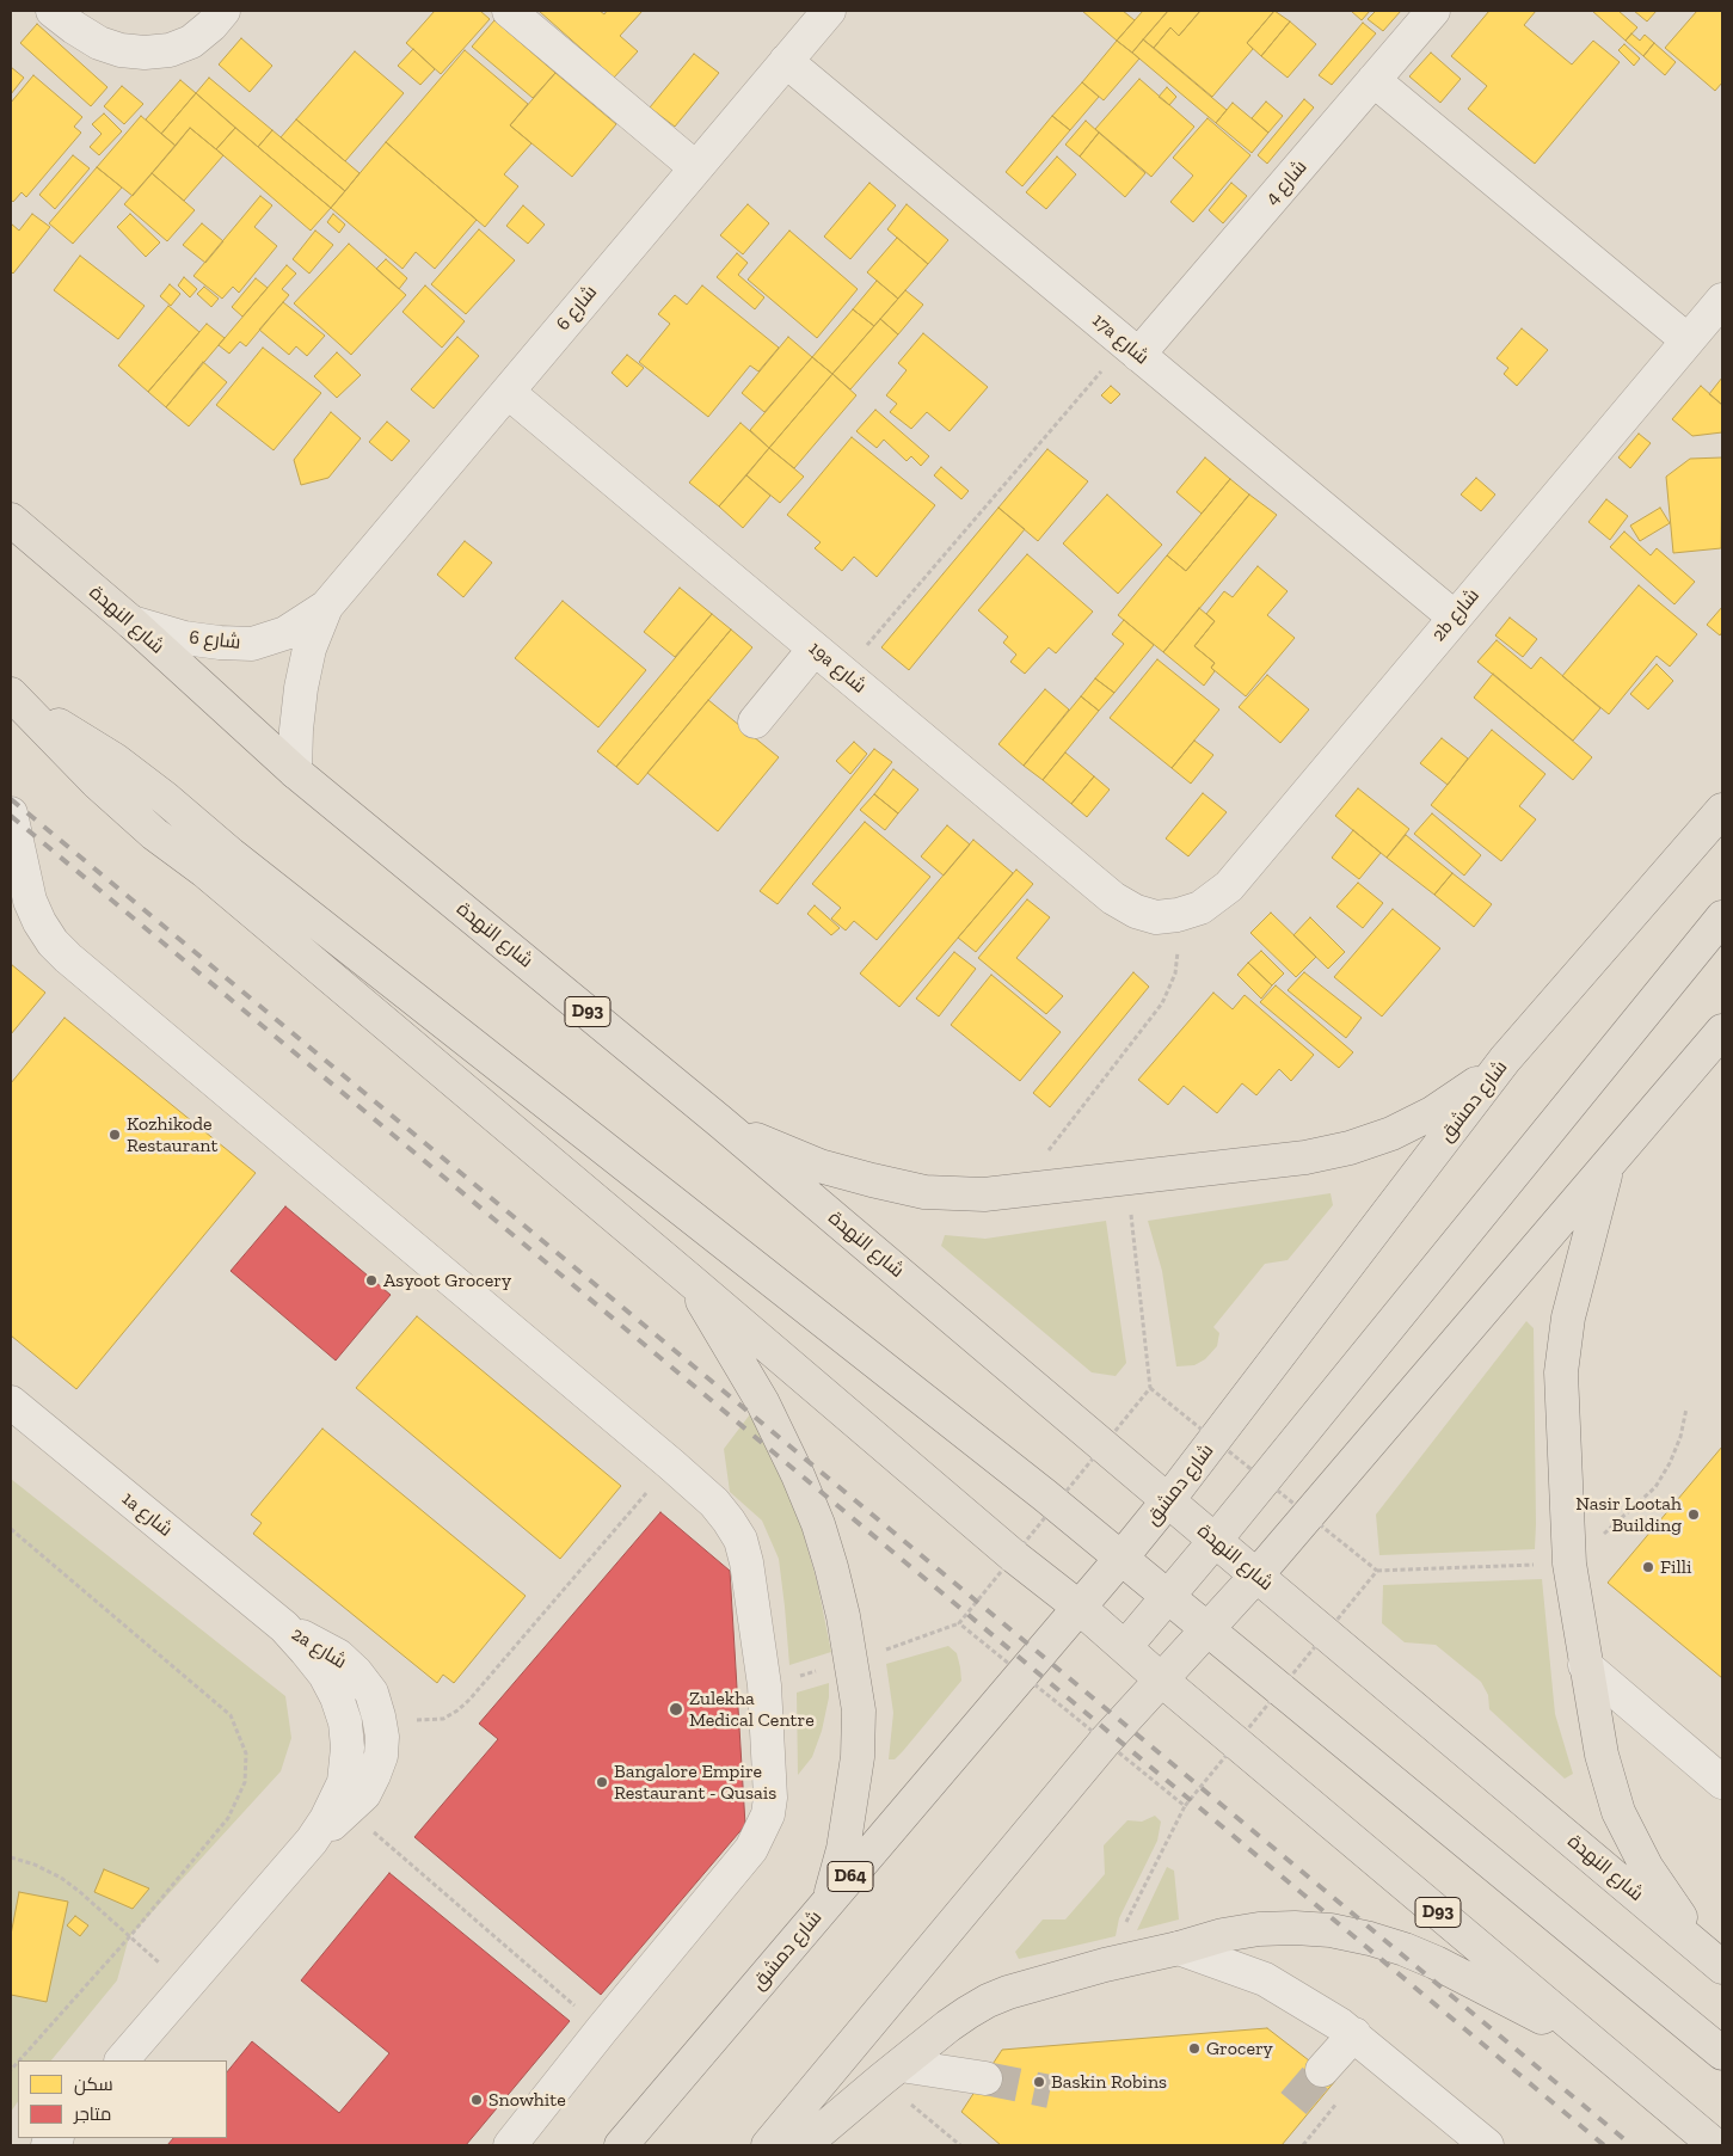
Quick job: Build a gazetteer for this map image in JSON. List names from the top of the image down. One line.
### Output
{"streets":{"main road":["شارع النهدة","D93","شارع دمشق","D64"],"street":["شارع 4","شارع 6","17a شارع","2b شارع","19a شارع","1a شارع","2a شارع"]},"crossings":[["شارع 4","17a شارع"],["شارع 6","17a شارع"],["شارع 6","شارع النهدة"],["شارع 6","19a شارع"],["17a شارع","2b شارع"],["2b شارع","19a شارع"],["شارع النهدة","شارع دمشق"],["D93","شارع دمشق"],["1a شارع","2a شارع"]],"places":["Kozhikode Restaurant","Asyoot Grocery","Nasir Lootah Building","Filli","Zulekha Medical Centre","Bangalore Empire Restaurant - Qusais","Grocery","Baskin Robins","Snowhite"],"legend":["سكن","متاجر"]}
